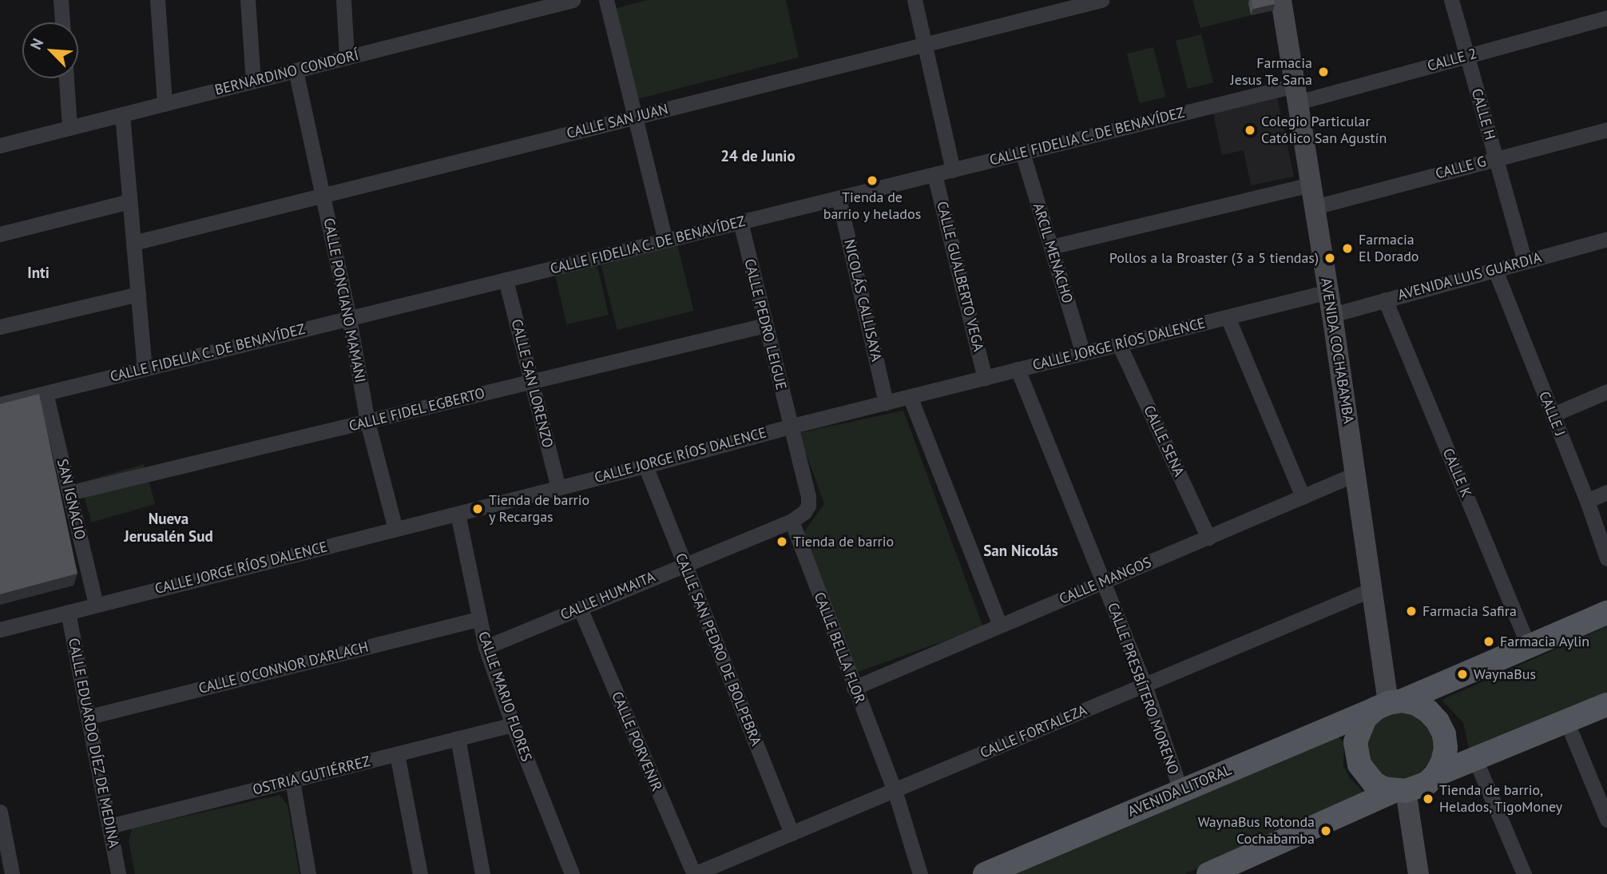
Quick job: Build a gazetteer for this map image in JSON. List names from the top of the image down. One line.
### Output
{"streets":{"main road":["AVENIDA COCHABAMBA","AVENIDA LITORAL"],"street":["CALLE 2","BERNARDINO CONDORÍ","CALLE H","CALLE SAN JUAN","CALLE FIDELIA C. DE BENAVÍDEZ","CALLE G","ARCIL MENACHO","CALLE GUALBERTO VEGA","AVENIDA LUIS GUARDIA","CALLE PONCIANO MAMANI","NICOLÁS CALLISAYA","CALLE PEDRO LEIGUE","CALLE JORGE RÍOS DALENCE","CALLE SAN LORENZO","CALLE FIDEL EGBERTO","CALLE J","CALLE SENA","CALLE K","SAN IGNACIO","CALLE MANGOS","CALLE HUMAITA","CALLE BELLA FLOR","CALLE SAN PEDRO DE BOLPEBRA","CALLE O'CONNOR D'ARLACH","CALLE PRESBÍTERO MORENO","CALLE MARIO FLORES","CALLE FORTALEZA","CALLE PORVENIR","CALLE EDUARDO DÍEZ DE MEDINA","OSTRIA GUTIÉRREZ"]},"crossings":[["CALLE 2","CALLE H"],["CALLE 2","CALLE FIDELIA C. DE BENAVÍDEZ"],["CALLE 2","AVENIDA COCHABAMBA"],["BERNARDINO CONDORÍ","CALLE PONCIANO MAMANI"],["CALLE H","CALLE G"],["CALLE H","AVENIDA LUIS GUARDIA"],["CALLE SAN JUAN","CALLE PONCIANO MAMANI"],["CALLE FIDELIA C. DE BENAVÍDEZ","ARCIL MENACHO"],["CALLE FIDELIA C. DE BENAVÍDEZ","CALLE GUALBERTO VEGA"],["CALLE FIDELIA C. DE BENAVÍDEZ","CALLE PONCIANO MAMANI"],["CALLE FIDELIA C. DE BENAVÍDEZ","NICOLÁS CALLISAYA"],["CALLE FIDELIA C. DE BENAVÍDEZ","CALLE PEDRO LEIGUE"],["CALLE FIDELIA C. DE BENAVÍDEZ","AVENIDA COCHABAMBA"],["CALLE FIDELIA C. DE BENAVÍDEZ","CALLE SAN LORENZO"],["CALLE FIDELIA C. DE BENAVÍDEZ","SAN IGNACIO"],["CALLE G","AVENIDA COCHABAMBA"],["ARCIL MENACHO","CALLE JORGE RÍOS DALENCE"],["CALLE GUALBERTO VEGA","CALLE JORGE RÍOS DALENCE"],["AVENIDA LUIS GUARDIA","AVENIDA COCHABAMBA"],["AVENIDA LUIS GUARDIA","CALLE J"],["AVENIDA LUIS GUARDIA","CALLE K"],["CALLE PONCIANO MAMANI","CALLE JORGE RÍOS DALENCE"],["CALLE PONCIANO MAMANI","CALLE FIDEL EGBERTO"],["NICOLÁS CALLISAYA","CALLE JORGE RÍOS DALENCE"],["CALLE PEDRO LEIGUE","CALLE JORGE RÍOS DALENCE"],["CALLE PEDRO LEIGUE","CALLE FIDEL EGBERTO"],["CALLE JORGE RÍOS DALENCE","AVENIDA COCHABAMBA"],["CALLE JORGE RÍOS DALENCE","CALLE SAN LORENZO"],["CALLE JORGE RÍOS DALENCE","CALLE SENA"],["CALLE JORGE RÍOS DALENCE","SAN IGNACIO"],["CALLE JORGE RÍOS DALENCE","CALLE SAN PEDRO DE BOLPEBRA"],["CALLE JORGE RÍOS DALENCE","CALLE PRESBÍTERO MORENO"],["CALLE JORGE RÍOS DALENCE","CALLE MARIO FLORES"],["CALLE JORGE RÍOS DALENCE","CALLE EDUARDO DÍEZ DE MEDINA"],["AVENIDA COCHABAMBA","CALLE MANGOS"],["AVENIDA COCHABAMBA","CALLE FORTALEZA"],["AVENIDA COCHABAMBA","AVENIDA LITORAL"],["CALLE SAN LORENZO","CALLE FIDEL EGBERTO"],["CALLE FIDEL EGBERTO","SAN IGNACIO"],["CALLE SENA","CALLE MANGOS"],["CALLE K","AVENIDA LITORAL"],["CALLE MANGOS","CALLE BELLA FLOR"],["CALLE MANGOS","CALLE PRESBÍTERO MORENO"],["CALLE HUMAITA","CALLE BELLA FLOR"],["CALLE HUMAITA","CALLE SAN PEDRO DE BOLPEBRA"],["CALLE HUMAITA","CALLE MARIO FLORES"],["CALLE HUMAITA","CALLE PORVENIR"],["CALLE BELLA FLOR","CALLE FORTALEZA"],["CALLE SAN PEDRO DE BOLPEBRA","CALLE FORTALEZA"],["CALLE O'CONNOR D'ARLACH","CALLE MARIO FLORES"],["CALLE O'CONNOR D'ARLACH","CALLE EDUARDO DÍEZ DE MEDINA"],["CALLE PRESBÍTERO MORENO","CALLE FORTALEZA"],["CALLE PRESBÍTERO MORENO","AVENIDA LITORAL"],["CALLE MARIO FLORES","OSTRIA GUTIÉRREZ"],["CALLE FORTALEZA","CALLE PORVENIR"],["CALLE EDUARDO DÍEZ DE MEDINA","OSTRIA GUTIÉRREZ"]],"districts":["24 de Junio","Inti","Nueva Jerusalén Sud","San Nicolás"],"places":["Farmacia Jesus Te Sana","Colegio Particular Católico San Agustín","Tienda de barrio y helados","Farmacia El Dorado","Pollos a la Broaster (3 a 5 tiendas)","Tienda de barrio y Recargas","Tienda de barrio","Farmacia Safira","Farmacia Aylin","WaynaBus","Tienda de barrio, Helados, TigoMoney","WaynaBus Rotonda Cochabamba"],"north":"top left"}
